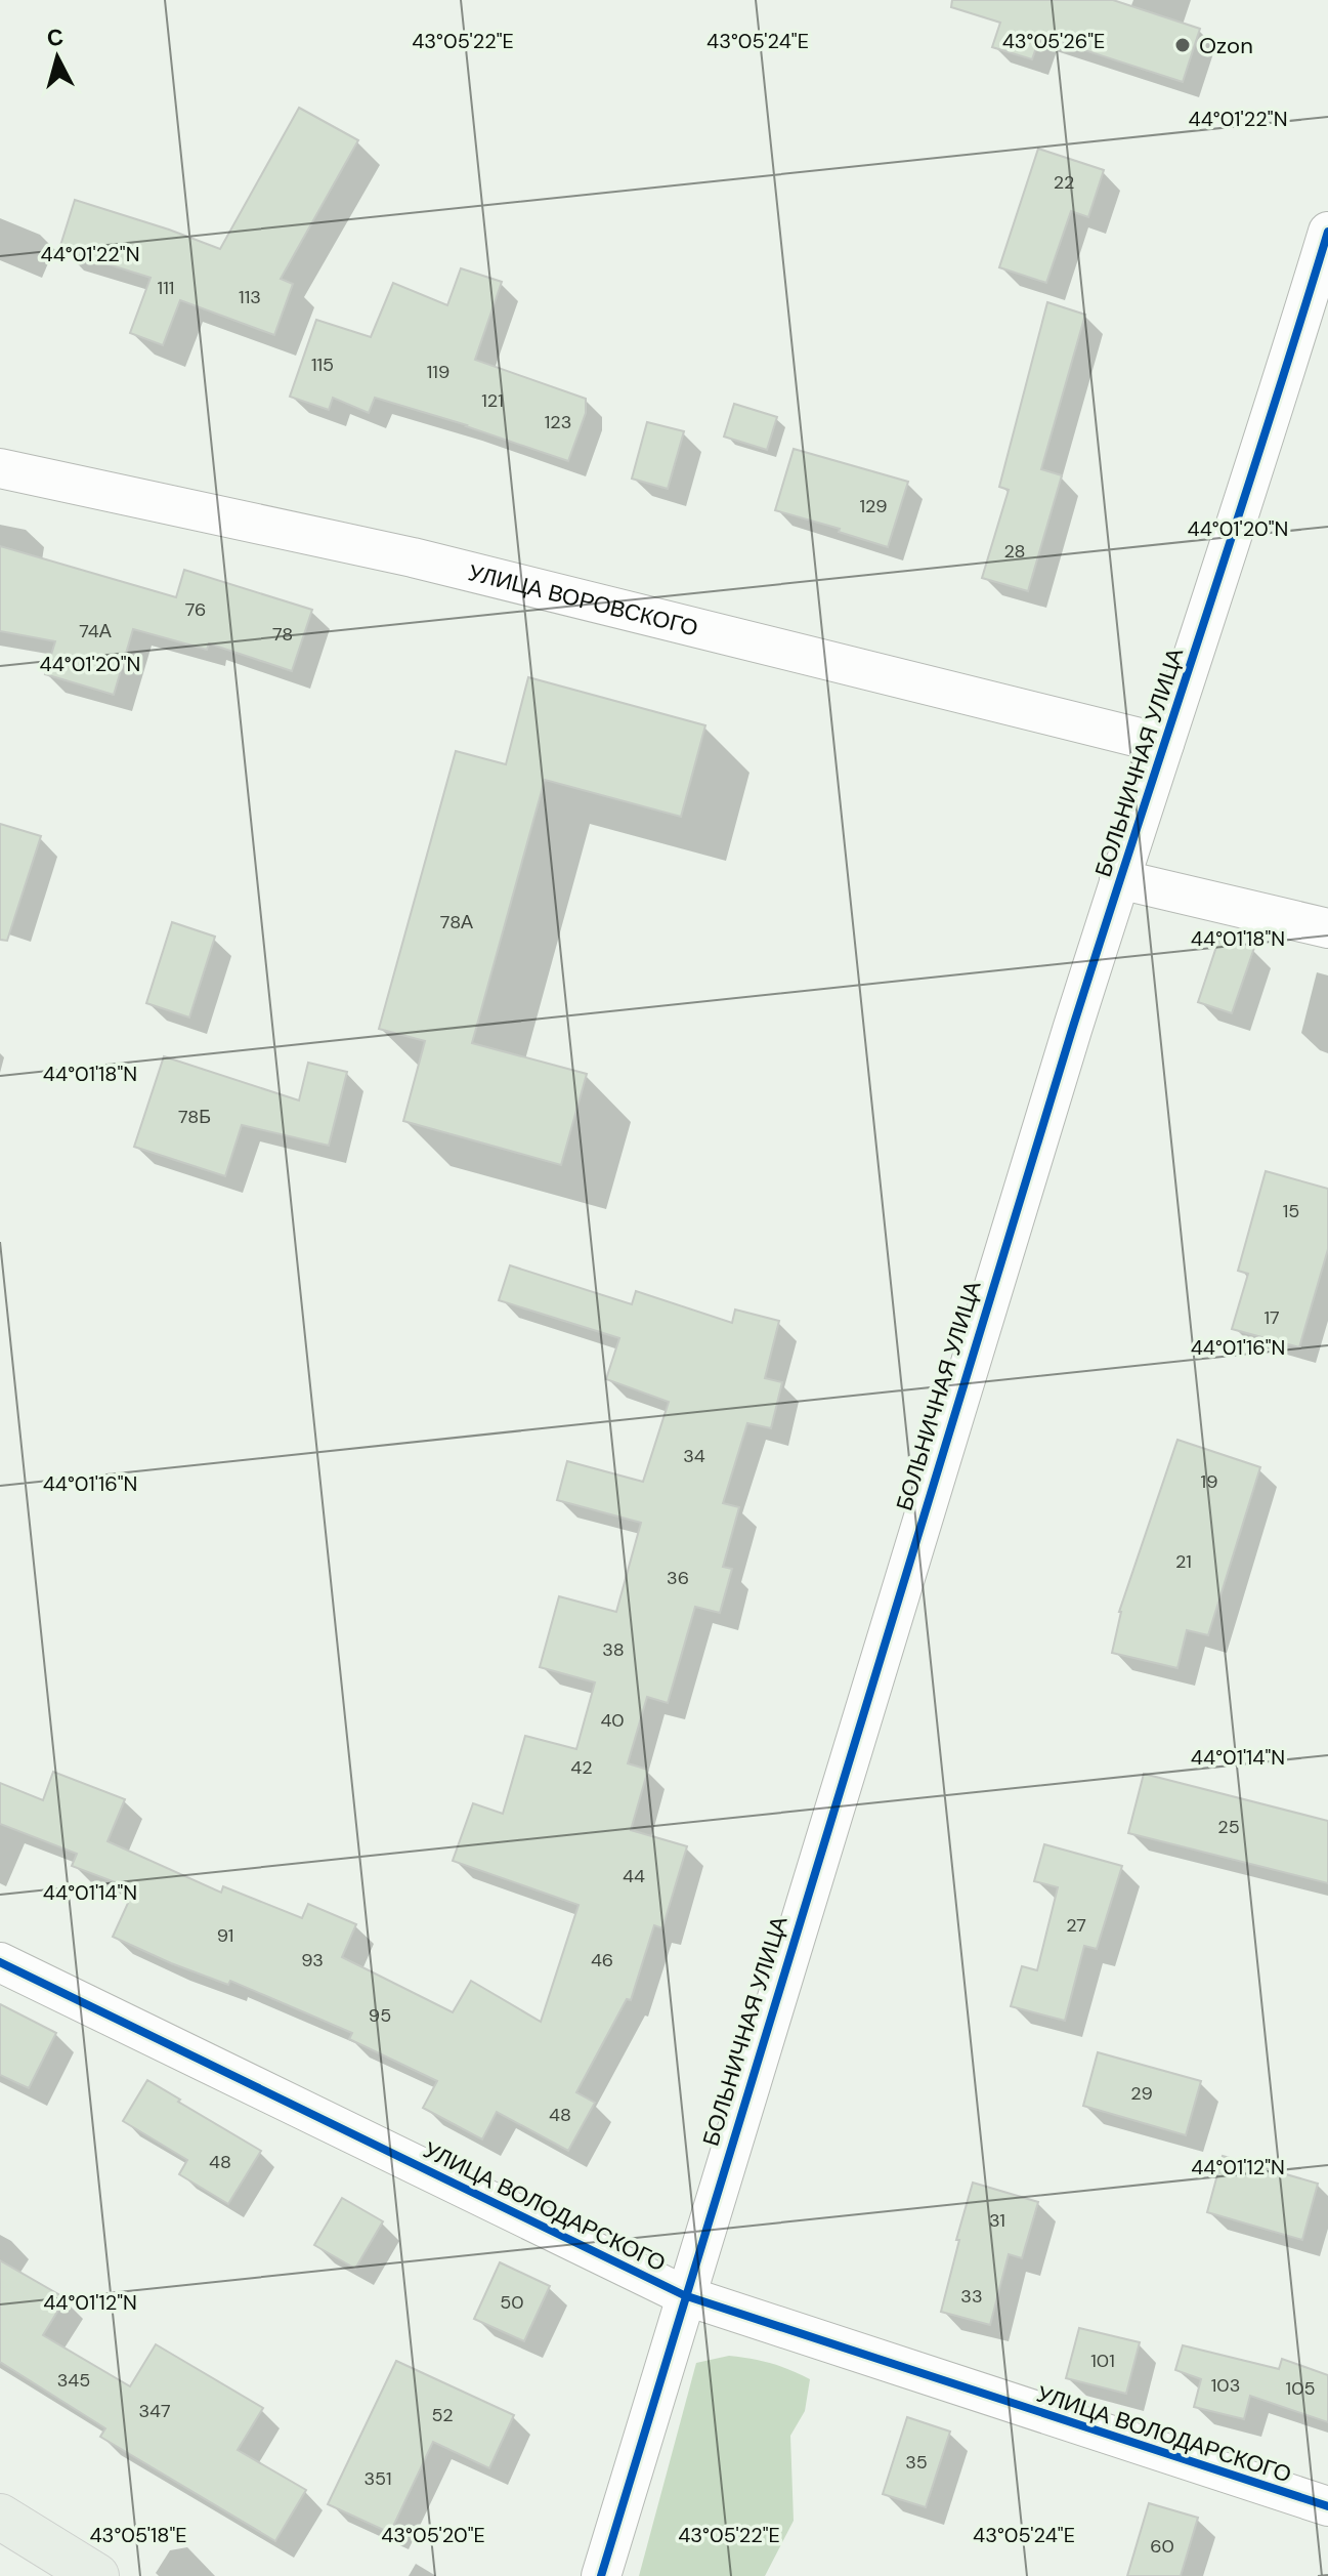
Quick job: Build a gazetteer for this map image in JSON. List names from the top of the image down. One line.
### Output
{"streets":{"street":["УЛИЦА ВОРОВСКОГО","БОЛЬНИЧНАЯ УЛИЦА","УЛИЦА ВОЛОДАРСКОГО"]},"crossings":[["УЛИЦА ВОРОВСКОГО","БОЛЬНИЧНАЯ УЛИЦА"],["БОЛЬНИЧНАЯ УЛИЦА","УЛИЦА ВОЛОДАРСКОГО"]],"places":["Ozon"],"house_numbers":["22","111","113","115","119","121","123","129","28","76","74А","78","78А","78Б","15","17","34","19","21","36","38","40","42","25","44","27","91","93","46","95","29","48","48","31","33","50","101","345","103","105","347","52","35","351","60"],"north":"top","coordinates":["43°05'22\"E","43°05'24\"E","43°05'26\"E","44°01'22\"N","44°01'20\"N","44°01'18\"N","44°01'16\"N","44°01'14\"N","44°01'12\"N","43°05'18\"E","43°05'20\"E"]}
